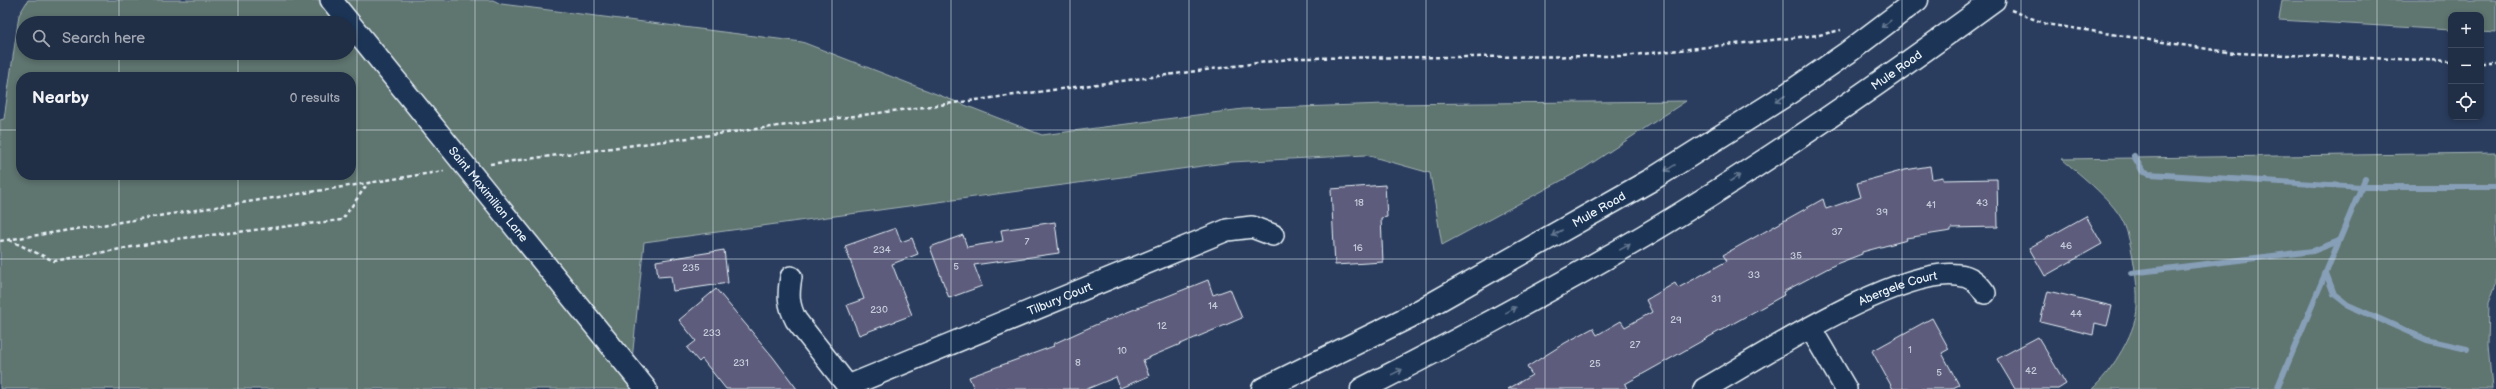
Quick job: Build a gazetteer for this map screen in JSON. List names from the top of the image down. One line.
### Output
{"streets":{"main road":["Mule Road"],"street":["Saint Maximilian Lane","Abergele Court","Tilbury Court"]},"house_numbers":["18","43","41","39","37","7","46","16","234","35","5","235","33","31","14","230","44","29","12","233","27","1","10","231","8","25","42","5"],"page":{"map_buttons":["+","−"],"search":"Search here","heading":["Nearby","0 results"]}}
